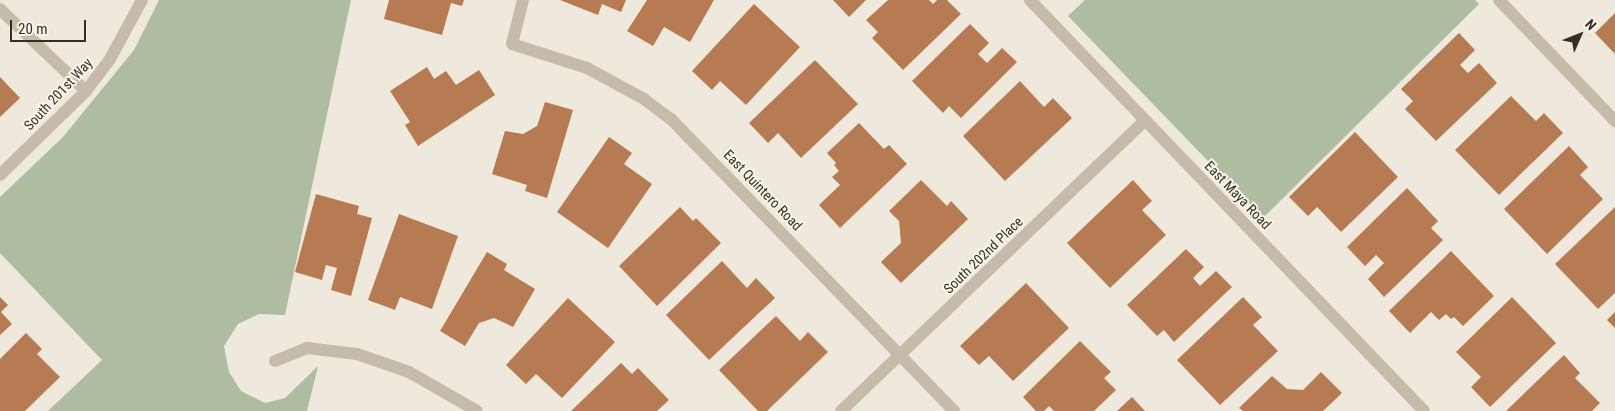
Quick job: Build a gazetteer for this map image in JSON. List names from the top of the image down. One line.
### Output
{"streets":{"street":["South 201st Way","East Quintero Road","East Maya Road","South 202nd Place"]},"crossings":[["East Quintero Road","South 202nd Place"],["East Maya Road","South 202nd Place"]],"scale_bar":"20 m","north":"top right"}
